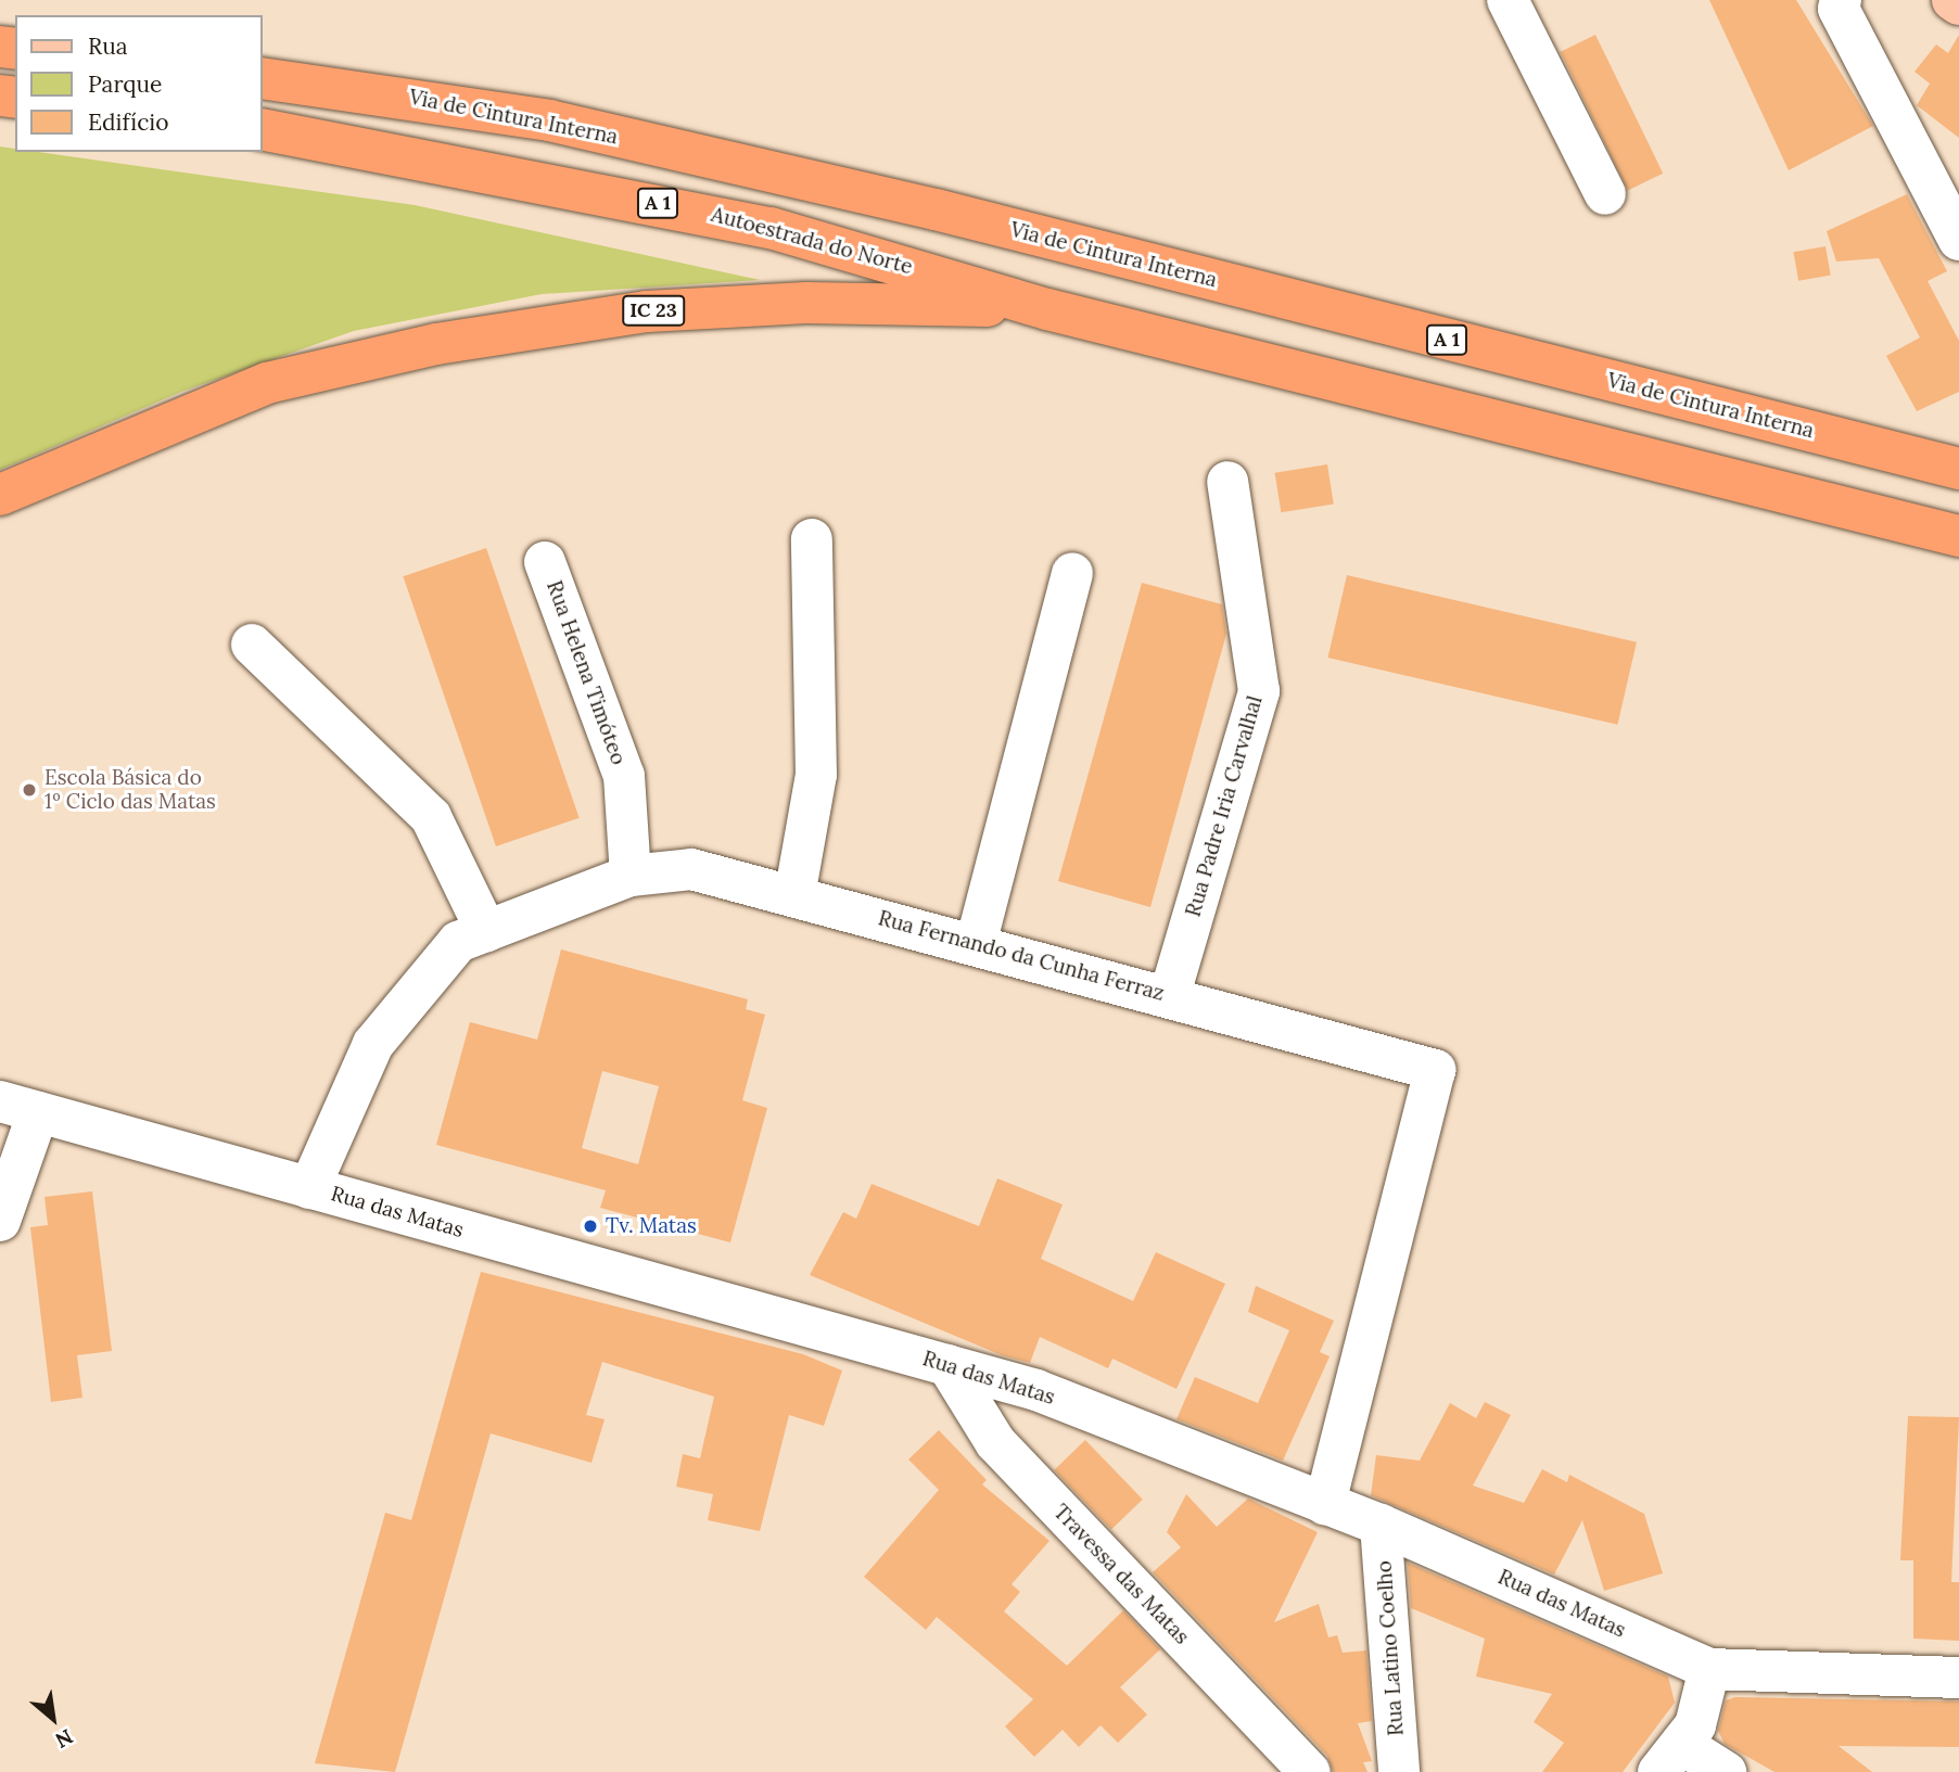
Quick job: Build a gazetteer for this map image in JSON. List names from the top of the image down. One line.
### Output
{"streets":{"highway":["Via de Cintura Interna","A 1","Autoestrada do Norte","IC 23"],"street":["Rua Helena Timóteo","Rua Padre Iria Carvalhal","Rua Fernando da Cunha Ferraz","Rua das Matas","Travessa das Matas","Rua Latino Coelho"]},"crossings":[["A 1","Autoestrada do Norte"],["A 1","IC 23"],["Autoestrada do Norte","IC 23"],["Rua Helena Timóteo","Rua Fernando da Cunha Ferraz"],["Rua Padre Iria Carvalhal","Rua Fernando da Cunha Ferraz"],["Rua Fernando da Cunha Ferraz","Rua das Matas"],["Rua das Matas","Travessa das Matas"],["Rua das Matas","Rua Latino Coelho"]],"places":["Escola Básica do 1º Ciclo das Matas","Tv. Matas"],"legend":["Rua","Parque","Edifício"],"north":"bottom right"}
